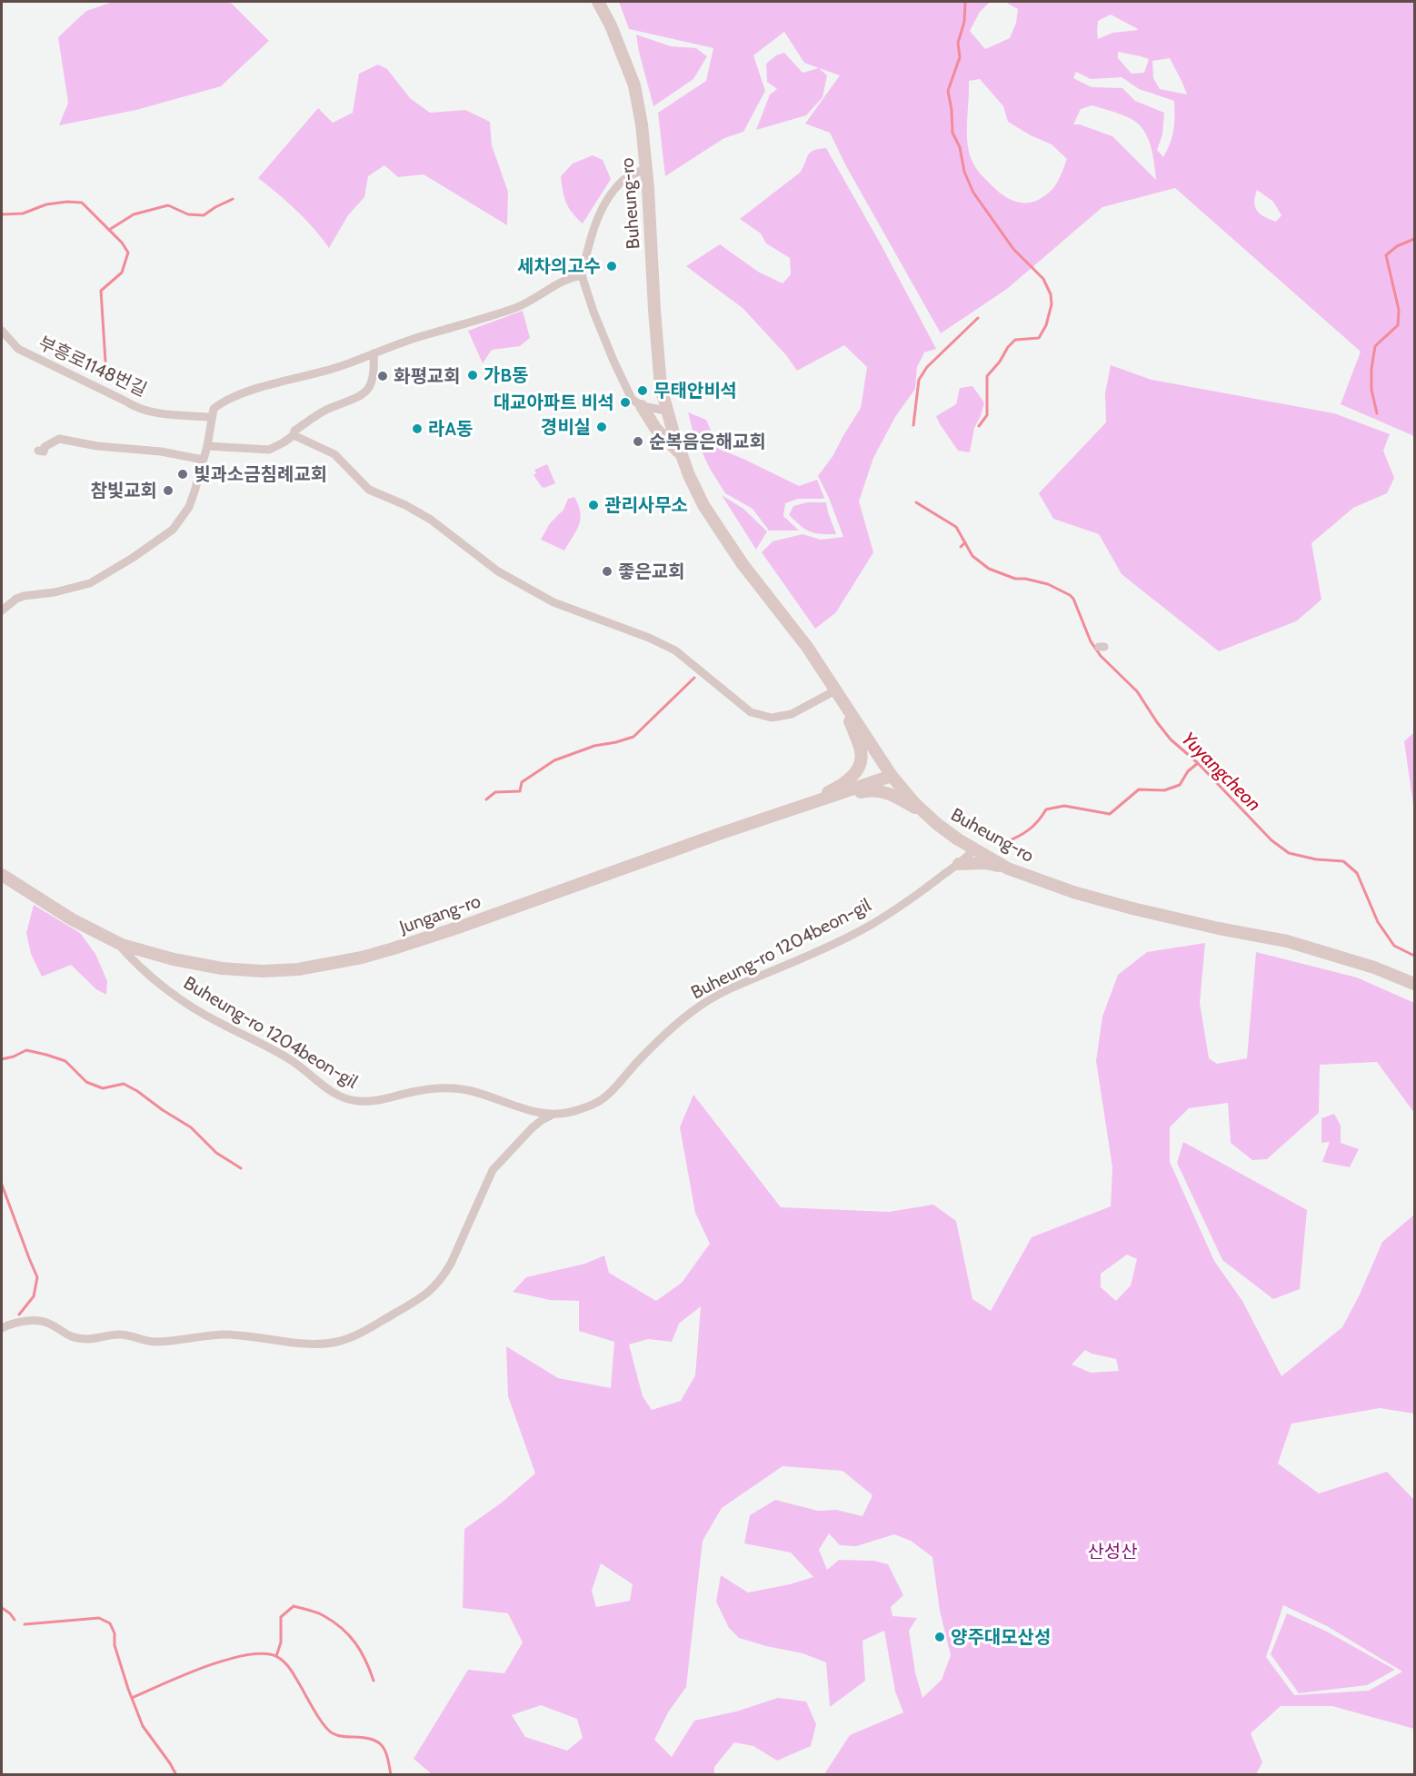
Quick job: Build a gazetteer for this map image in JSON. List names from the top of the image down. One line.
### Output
{"streets":{"main road":["Buheung-ro","Jungang-ro"],"street":["부흥로1148번길","Buheung-ro 1204beon-gil"]},"crossings":[["Buheung-ro","Jungang-ro"],["Buheung-ro","Buheung-ro 1204beon-gil"],["Jungang-ro","Buheung-ro 1204beon-gil"]],"water":["Yuyangcheon"],"parks":["산성산"],"places":["세차의고수","가B동","화평교회","무태안비석","대교아파트 비석","경비실","라A동","순복음은해교회","빛과소금침례교회","참빛교회","관리사무소","좋은교회","양주대모산성"]}
